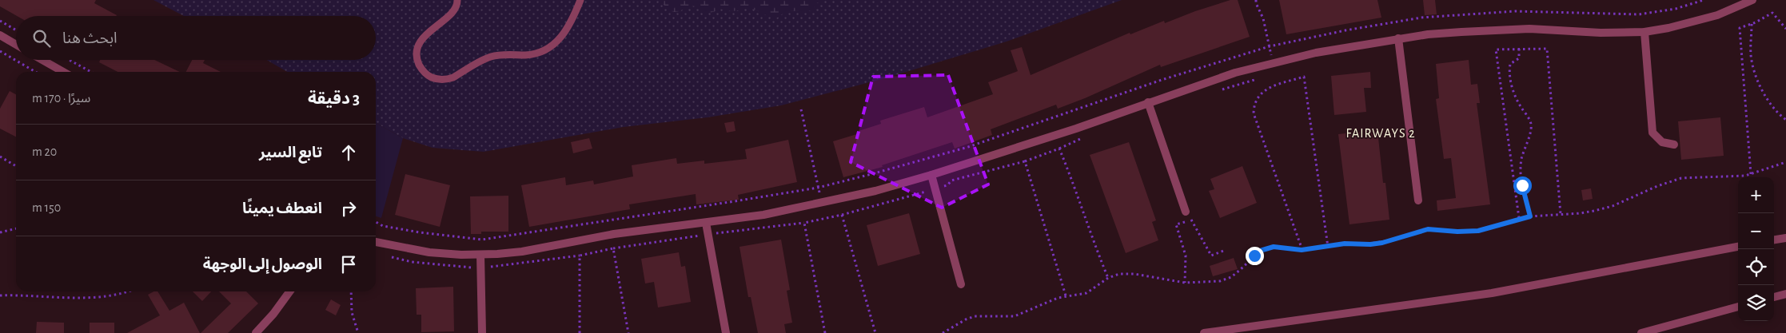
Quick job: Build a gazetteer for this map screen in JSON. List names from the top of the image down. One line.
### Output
{"districts":["FAIRWAYS 2"],"page":{"search":"ابحث هنا","heading":["3 دقيقة","سيرًا · 170 m"],"list":[["تابع السير","20 m"],["انعطف يمينًا","150 m"],"الوصول إلى الوجهة"],"map_buttons":["+","−"]}}
